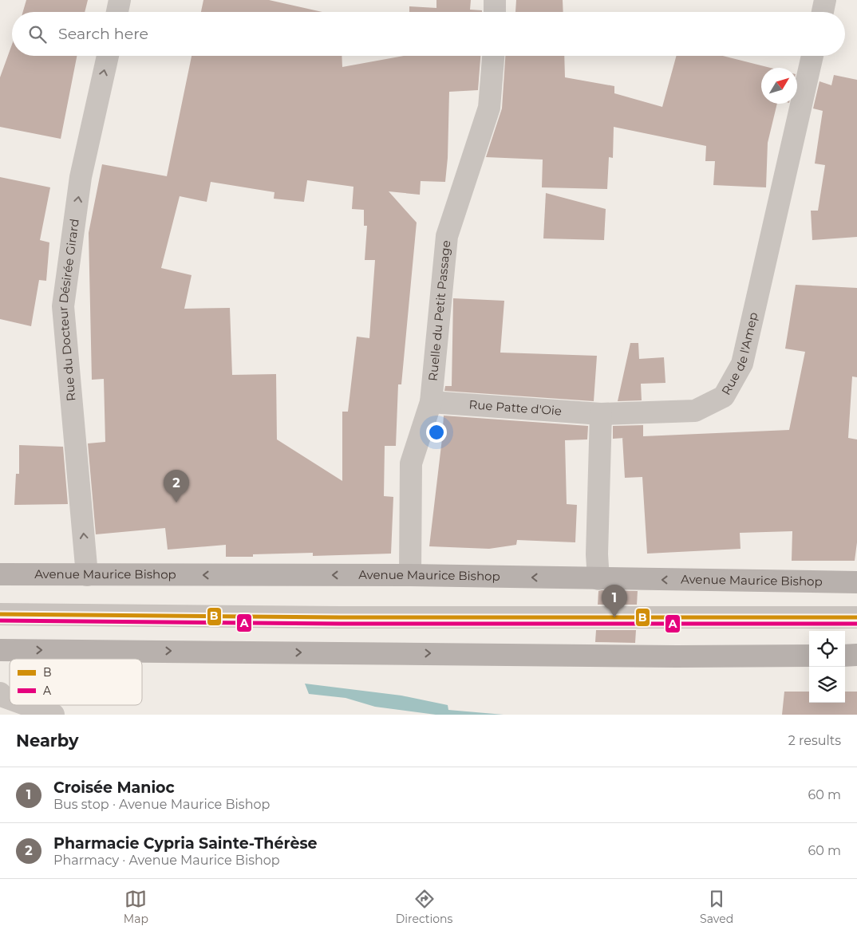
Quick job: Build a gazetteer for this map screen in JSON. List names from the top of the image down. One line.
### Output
{"streets":{"main road":["Avenue Maurice Bishop"],"street":["Rue du Docteur Désirée Girard","Ruelle du Petit Passage","Rue de l'Amep","Rue Patte d'Oie"]},"crossings":[["Rue du Docteur Désirée Girard","Avenue Maurice Bishop"],["Ruelle du Petit Passage","Rue Patte d'Oie"],["Ruelle du Petit Passage","Avenue Maurice Bishop"],["Rue de l'Amep","Rue Patte d'Oie"]],"one_way":["Rue du Docteur Désirée Girard"],"lines":["transit line B","transit line A"],"legend":["B","A"],"north":"top right","page":{"search":"Search here","pins":["2","1"],"heading":["Nearby","2 results"],"list":[{"mark":"1","name":"Croisée Manioc","note":"Bus stop · Avenue Maurice Bishop","value":"60 m"},{"mark":"2","name":"Pharmacie Cypria Sainte-Thérèse","note":"Pharmacy · Avenue Maurice Bishop","value":"60 m"}],"nav":["Map","Directions","Saved"]}}
